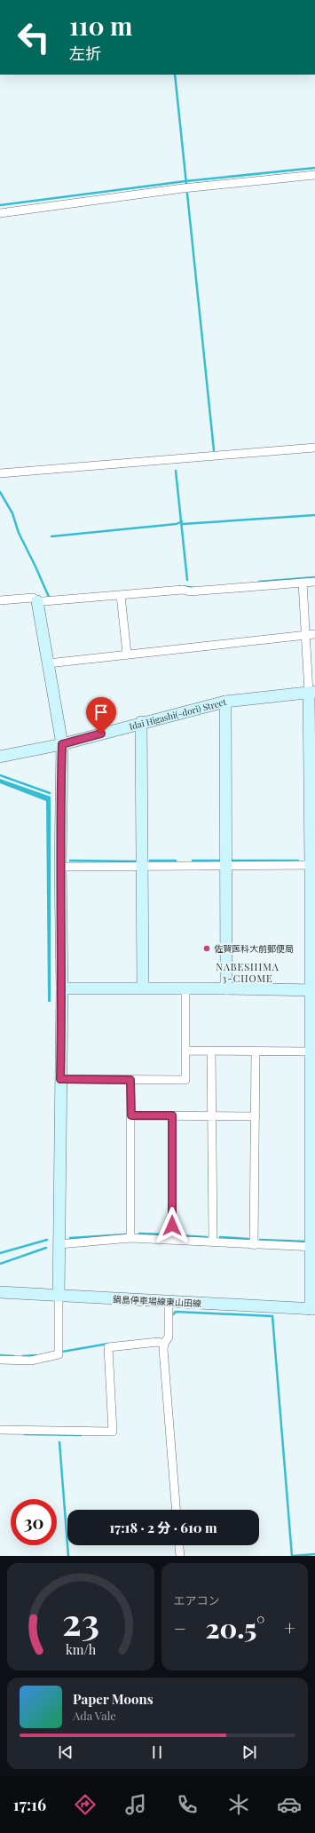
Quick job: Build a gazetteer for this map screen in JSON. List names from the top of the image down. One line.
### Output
{"streets":{"street":["Idai Higashi(-dori) Street","鍋島停車場線東山田線"]},"districts":["NABESHIMA 3-CHOME"],"places":["佐賀医科大前郵便局"],"page":{"turn":["110 m","左折"],"limit":"30","trip":"17:18 · 2 分 · 610 m","tile":"エアコン","heat":["−","20.5°","+"],"song":["Paper Moons","Ada Vale"],"tabs":"17:16","gauge":["23","km/h"]}}
